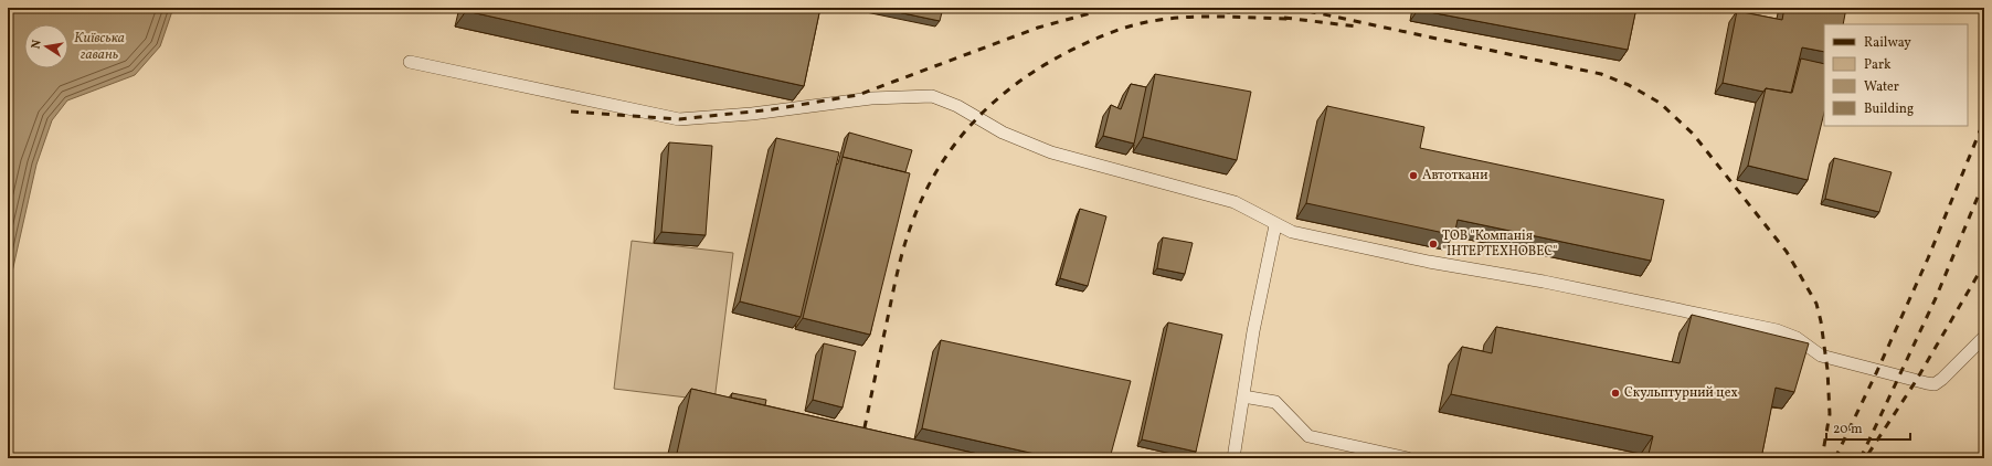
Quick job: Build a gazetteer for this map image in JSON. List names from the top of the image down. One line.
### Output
{"water":["Київська гавань"],"places":["Автоткани","ТОВ \"Компанія \"ІНТЕРТЕХНОВЕС\"","Скульптурний цех"],"legend":["Railway","Park","Water","Building"],"scale_bar":"20 m","north":"left"}
